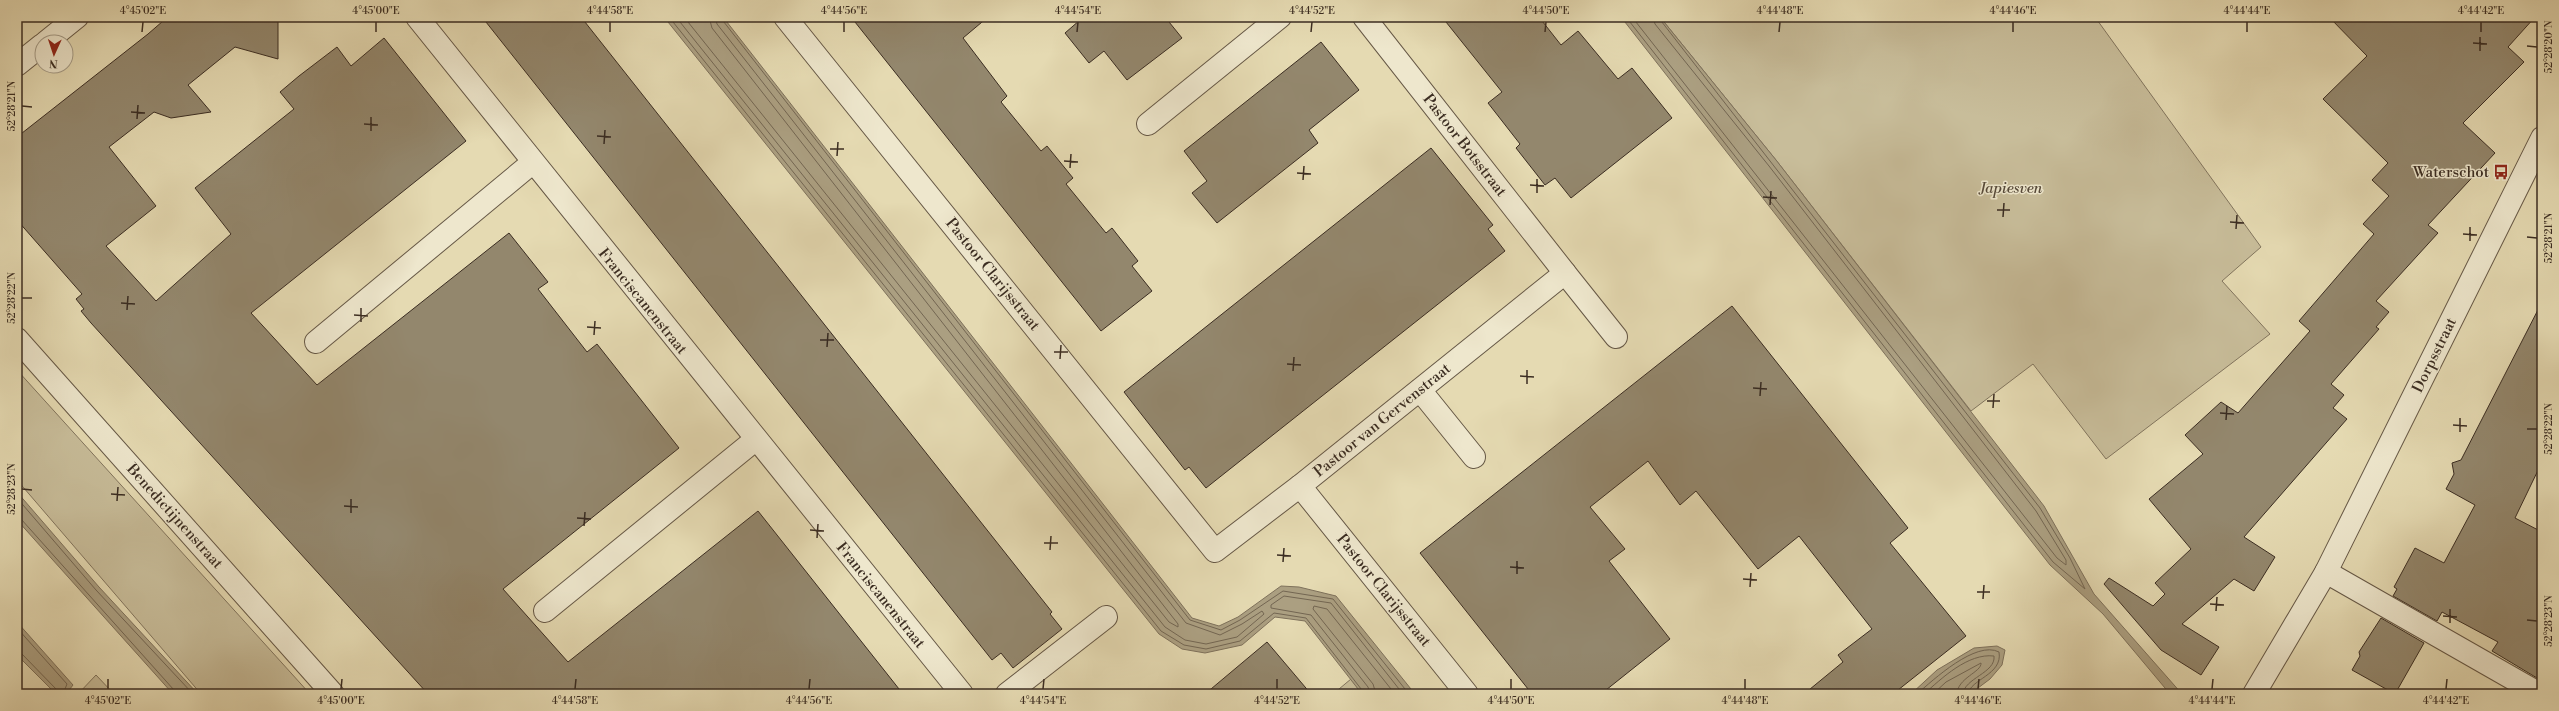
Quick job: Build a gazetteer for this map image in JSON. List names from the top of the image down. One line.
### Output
{"streets":{"street":["Pastoor Botsstraat","Pastoor Clarijsstraat","Franciscanenstraat","Dorpsstraat","Pastoor van Gervenstraat","Benedictijnenstraat"]},"crossings":[["Pastoor Botsstraat","Pastoor van Gervenstraat"],["Pastoor Clarijsstraat","Pastoor van Gervenstraat"]],"parks":["Japiesven"],"places":{"bus stop":["Waterschot"]},"north":"bottom","coordinates":["4°45'02\"E","4°45'00\"E","4°44'58\"E","4°44'56\"E","4°44'54\"E","4°44'52\"E","4°44'50\"E","4°44'48\"E","4°44'46\"E","4°44'44\"E","4°44'42\"E","52°28'20\"N","52°28'21\"N","52°28'22\"N","52°28'23\"N"]}
